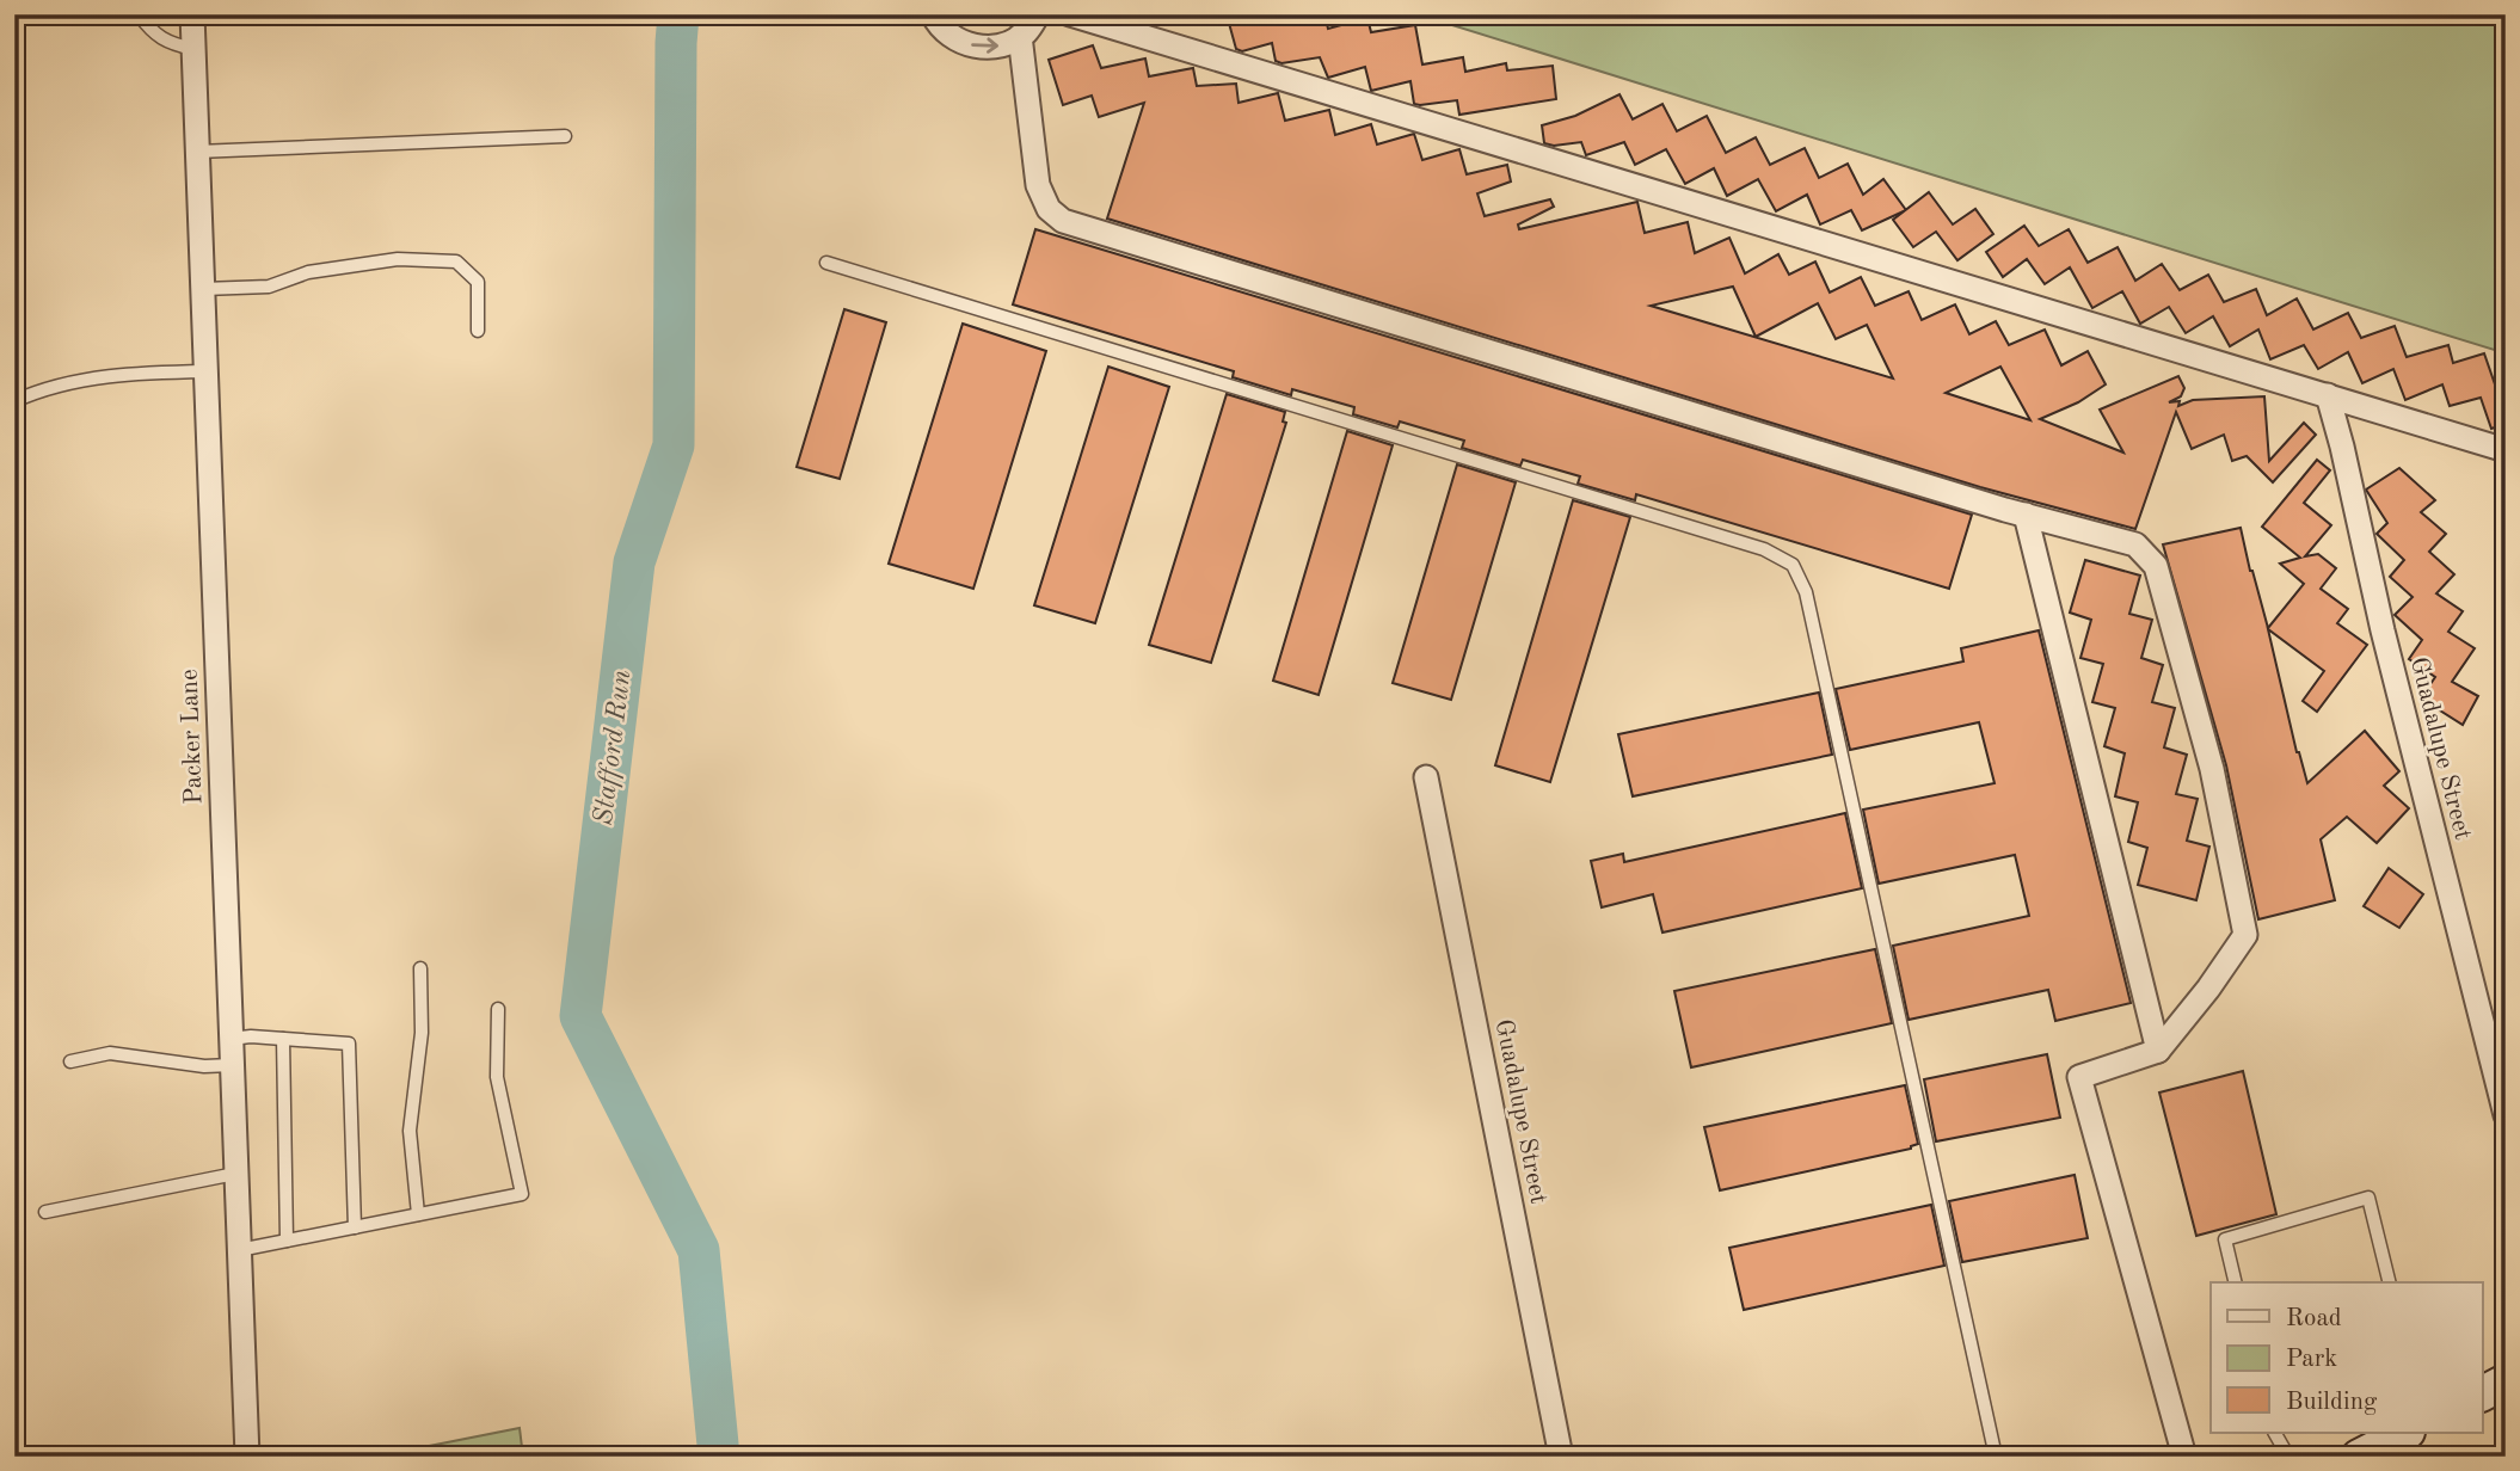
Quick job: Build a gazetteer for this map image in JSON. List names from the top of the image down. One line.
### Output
{"streets":{"street":["Packer Lane","Guadalupe Street"]},"water":["Stafford Run"],"legend":["Road","Park","Building"]}
